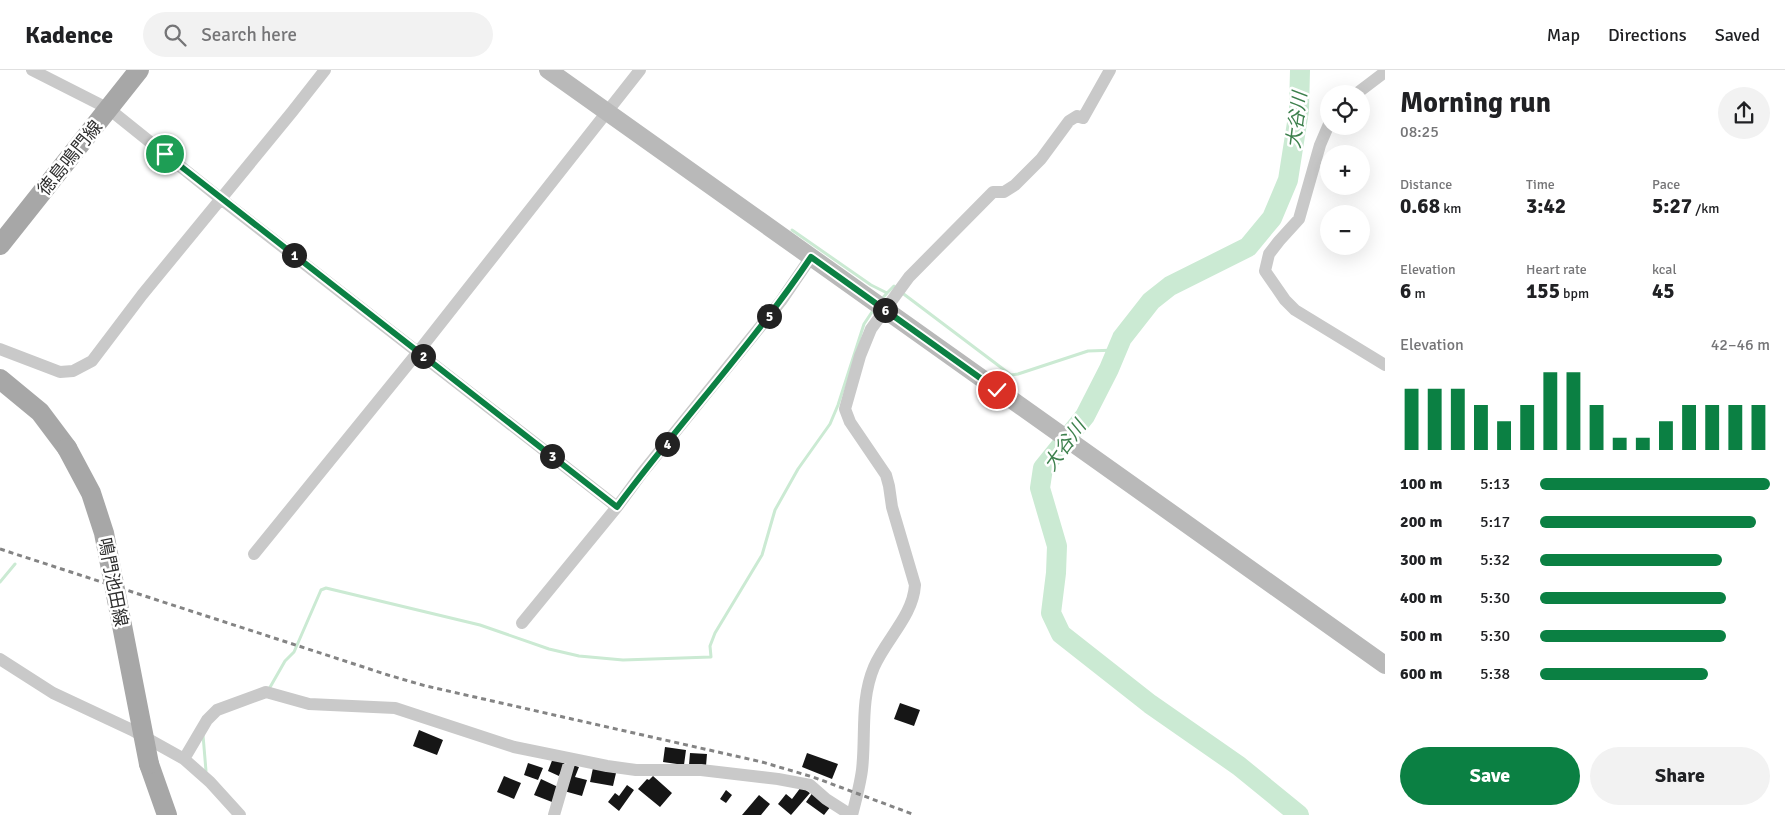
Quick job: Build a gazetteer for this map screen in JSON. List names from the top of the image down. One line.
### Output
{"streets":{"main road":["徳島鳴門線","鳴門池田線"]},"water":["大谷川"],"page":{"header":"Kadence","search":"Search here","nav":["Map","Directions","Saved"],"heading":["Morning run","08:25"],"map_buttons":["+","−"],"stats":[["Distance","0.68 km"],["Time","3:42"],["Pace","5:27 /km"],["Elevation","6 m"],["Heart rate","155 bpm"],["kcal","45"]],"pins":["1","6","5","2","4","3"],"chart":["Elevation","42–46 m"],"list":[{"name":"100 m","note":"5:13"},{"name":"200 m","note":"5:17"},{"name":"300 m","note":"5:32"},{"name":"400 m","note":"5:30"},{"name":"500 m","note":"5:30"},{"name":"600 m","note":"5:38"}],"buttons":["Save","Share"]}}
